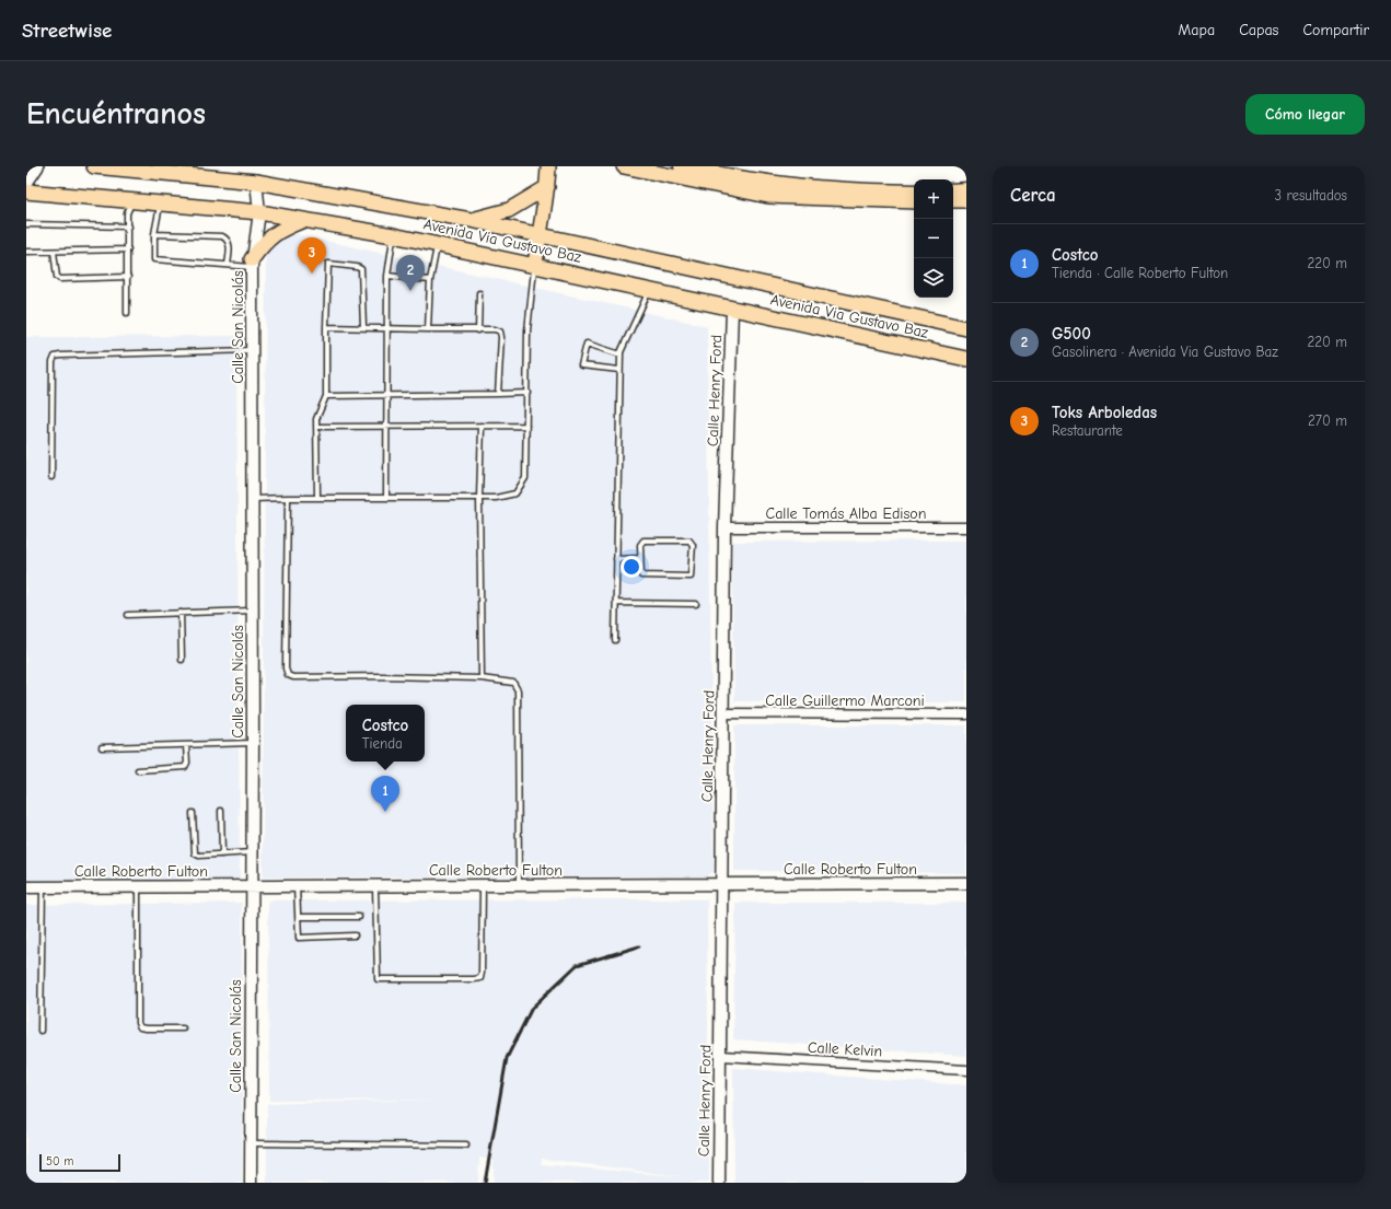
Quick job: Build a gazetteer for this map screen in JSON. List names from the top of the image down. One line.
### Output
{"streets":{"main road":["Avenida Via Gustavo Baz"],"street":["Calle San Nicolás","Calle Henry Ford","Calle Tomás Alba Edison","Calle Guillermo Marconi","Calle Roberto Fulton","Calle Kelvin"]},"crossings":[["Avenida Via Gustavo Baz","Calle San Nicolás"],["Avenida Via Gustavo Baz","Calle Henry Ford"],["Calle San Nicolás","Calle Roberto Fulton"],["Calle Henry Ford","Calle Tomás Alba Edison"],["Calle Henry Ford","Calle Guillermo Marconi"],["Calle Henry Ford","Calle Roberto Fulton"],["Calle Henry Ford","Calle Kelvin"]],"scale_bar":"50 m","page":{"header":"Streetwise","nav":["Mapa","Capas","Compartir"],"buttons":"Cómo llegar","title":"Encuéntranos","heading":["Cerca","3 resultados"],"map_buttons":["+","−"],"list":[{"mark":"1","name":"Costco","note":"Tienda · Calle Roberto Fulton","value":"220 m"},{"mark":"2","name":"G500","note":"Gasolinera · Avenida Via Gustavo Baz","value":"220 m"},{"mark":"3","name":"Toks Arboledas","note":"Restaurante","value":"270 m"}],"pins":["3","2","1"],"popup":["Costco","Tienda"],"scale":"50 m"}}
